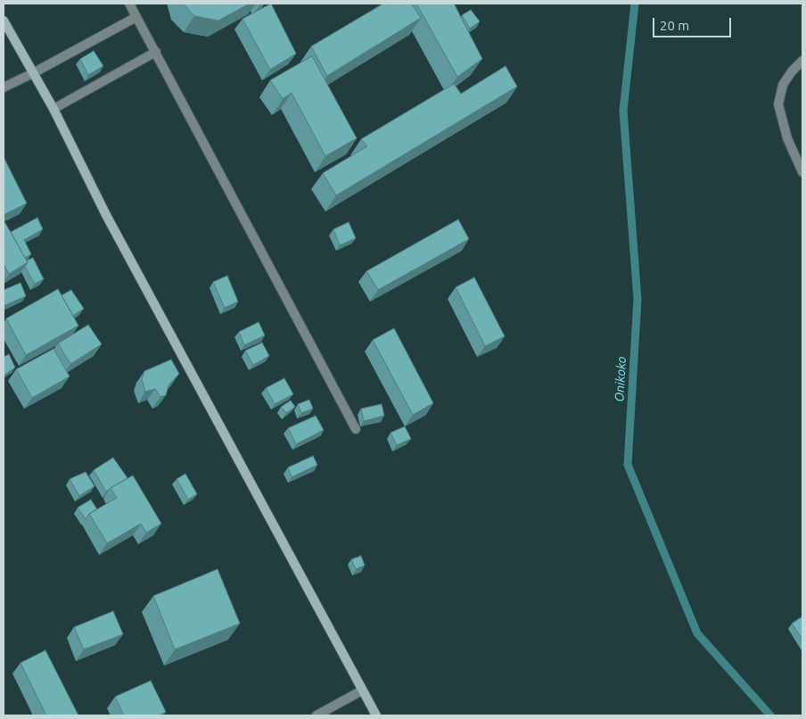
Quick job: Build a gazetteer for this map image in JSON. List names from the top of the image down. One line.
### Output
{"water":["Onikoko"],"scale_bar":"20 m"}
